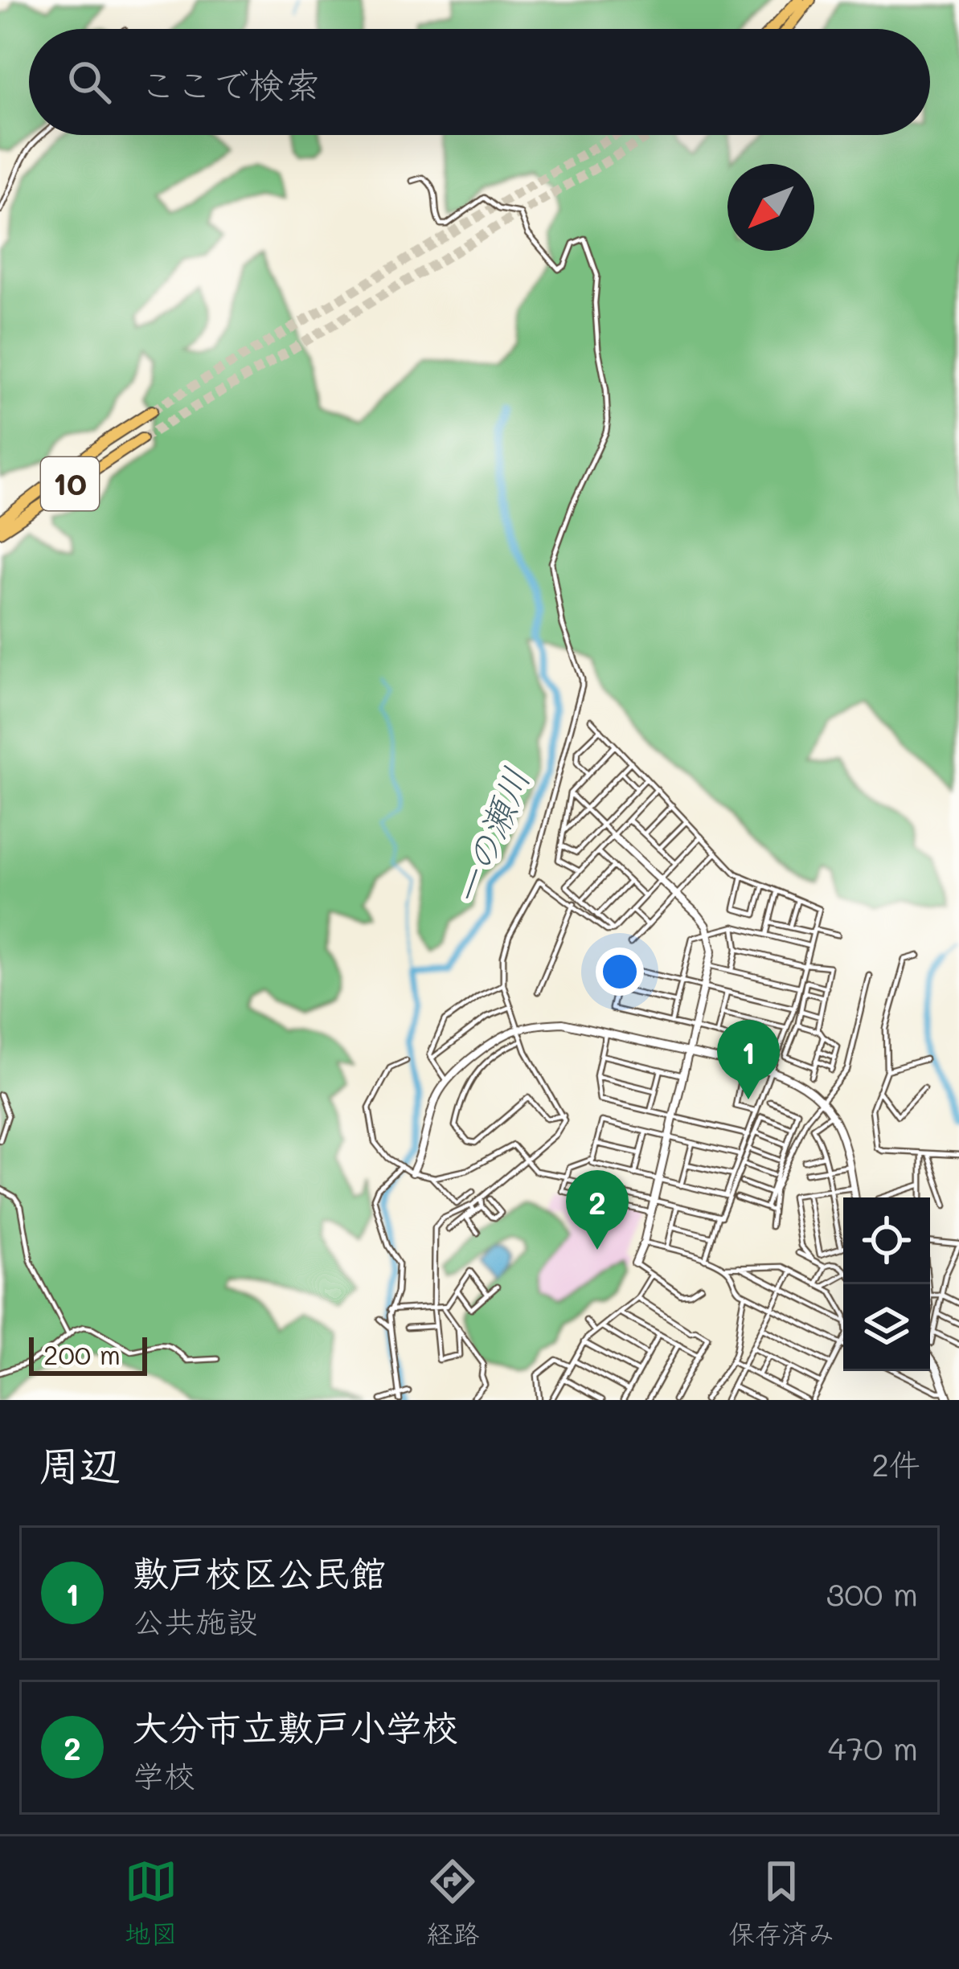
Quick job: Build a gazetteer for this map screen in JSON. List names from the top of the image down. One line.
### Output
{"streets":{"highway":["10"]},"water":["一の瀬川"],"scale_bar":"200 m","north":"bottom left","page":{"search":"ここで検索","pins":["1","2"],"scale":"200 m","heading":["周辺","2件"],"list":[{"mark":"1","name":"敷戸校区公民館","note":"公共施設","value":"300 m"},{"mark":"2","name":"大分市立敷戸小学校","note":"学校","value":"470 m"}],"nav":["地図","経路","保存済み"]}}
